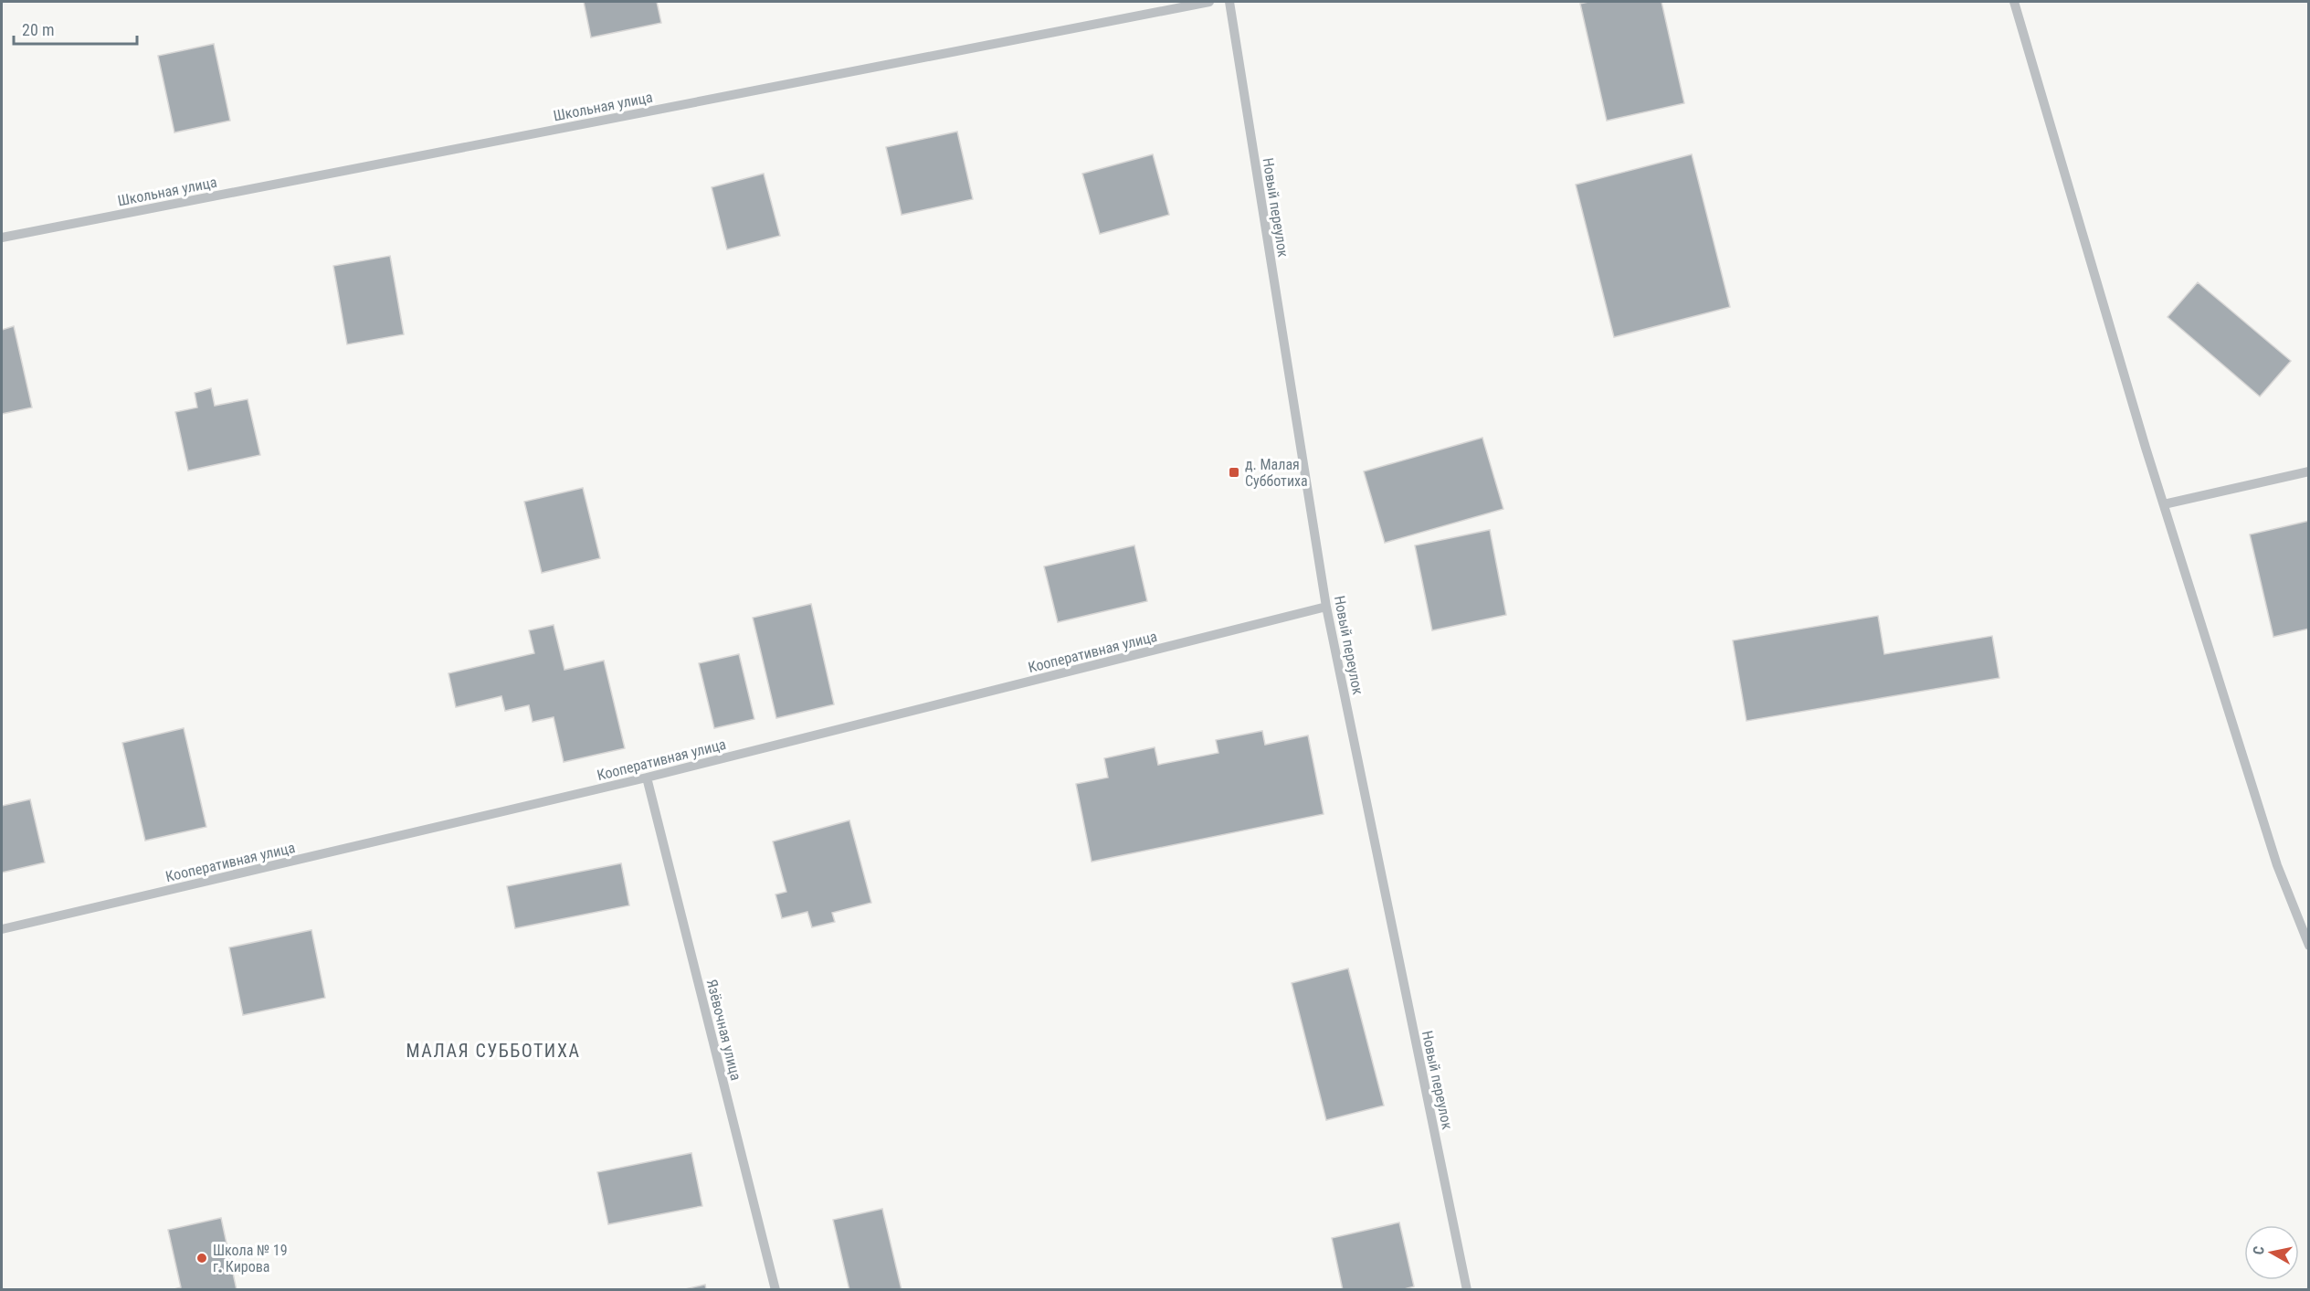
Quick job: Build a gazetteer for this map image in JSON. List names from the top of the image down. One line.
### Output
{"streets":{"street":["Школьная улица","Новый переулок","Кооперативная улица","Язёвочная улица"]},"crossings":[["Новый переулок","Кооперативная улица"],["Кооперативная улица","Язёвочная улица"]],"districts":["МАЛАЯ СУББОТИХА"],"places":{"transit":["д. Малая Субботиха"],"other":["Школа № 19 г. Кирова"]},"scale_bar":"20 m","north":"left"}
